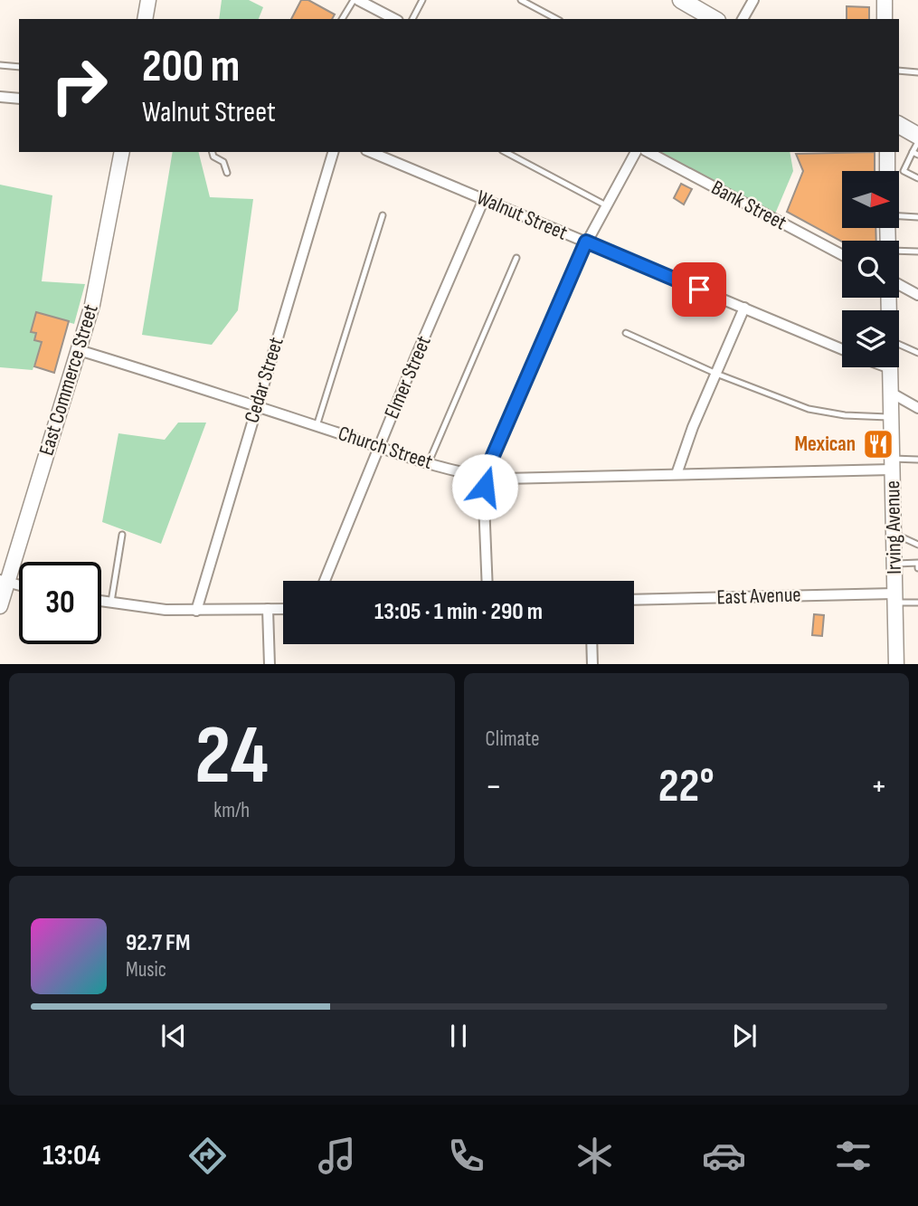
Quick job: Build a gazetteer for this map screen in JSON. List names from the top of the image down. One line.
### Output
{"streets":{"street":["Bank Street","Walnut Street","Elmer Street","East Commerce Street","Cedar Street","Church Street","Irving Avenue","East Avenue"]},"crossings":[["Walnut Street","Elmer Street"],["Elmer Street","Church Street"],["East Commerce Street","Church Street"],["Cedar Street","Church Street"],["Church Street","Irving Avenue"],["Irving Avenue","East Avenue"]],"places":{"restaurant":["Mexican"]},"north":"right","page":{"turn":["200 m","Walnut Street"],"limit":"30","trip":"13:05 · 1 min · 290 m","tile":[["24","km/h"],"Climate"],"heat":["−","22°","+"],"song":["92.7 FM","Music"],"tabs":"13:04"}}
